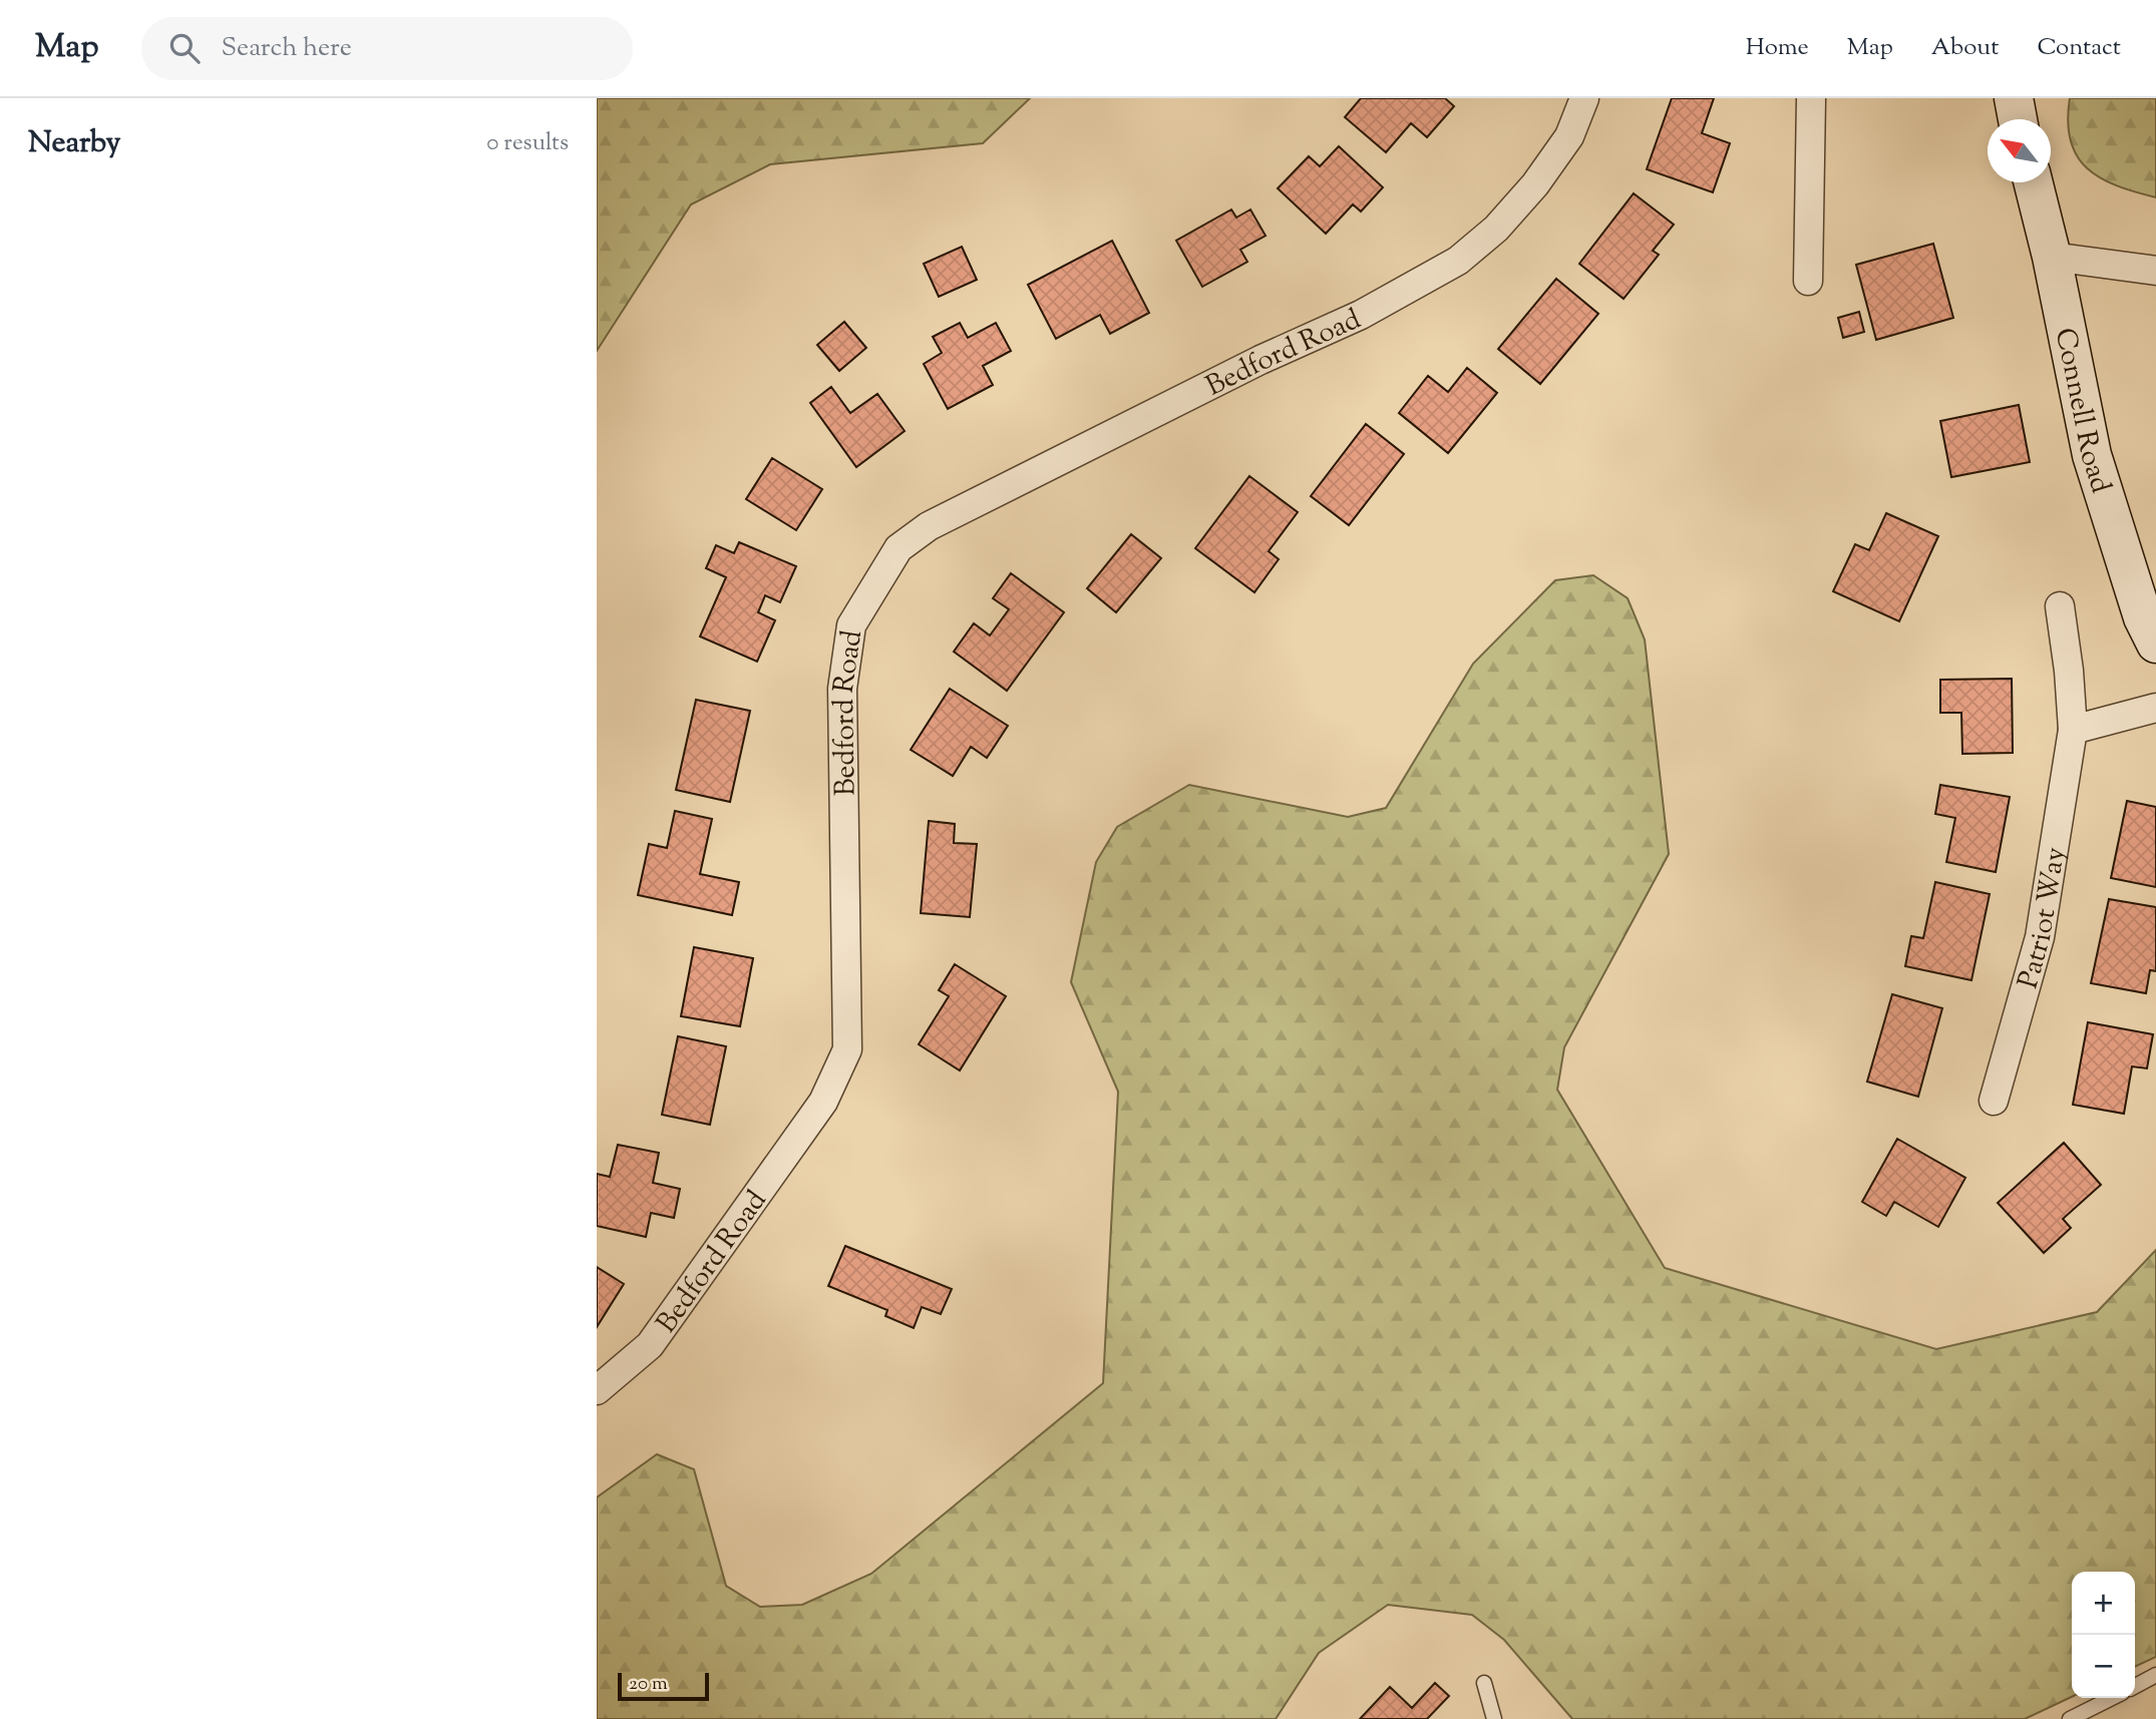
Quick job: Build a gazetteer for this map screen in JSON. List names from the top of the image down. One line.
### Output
{"streets":{"main road":["Connell Road"],"street":["Bedford Road","Patriot Way"]},"scale_bar":"20 m","north":"top left","page":{"header":"Map","search":"Search here","nav":["Home","Map","About","Contact"],"heading":["Nearby","0 results"],"map_buttons":["+","−"],"scale":"20 m"}}
